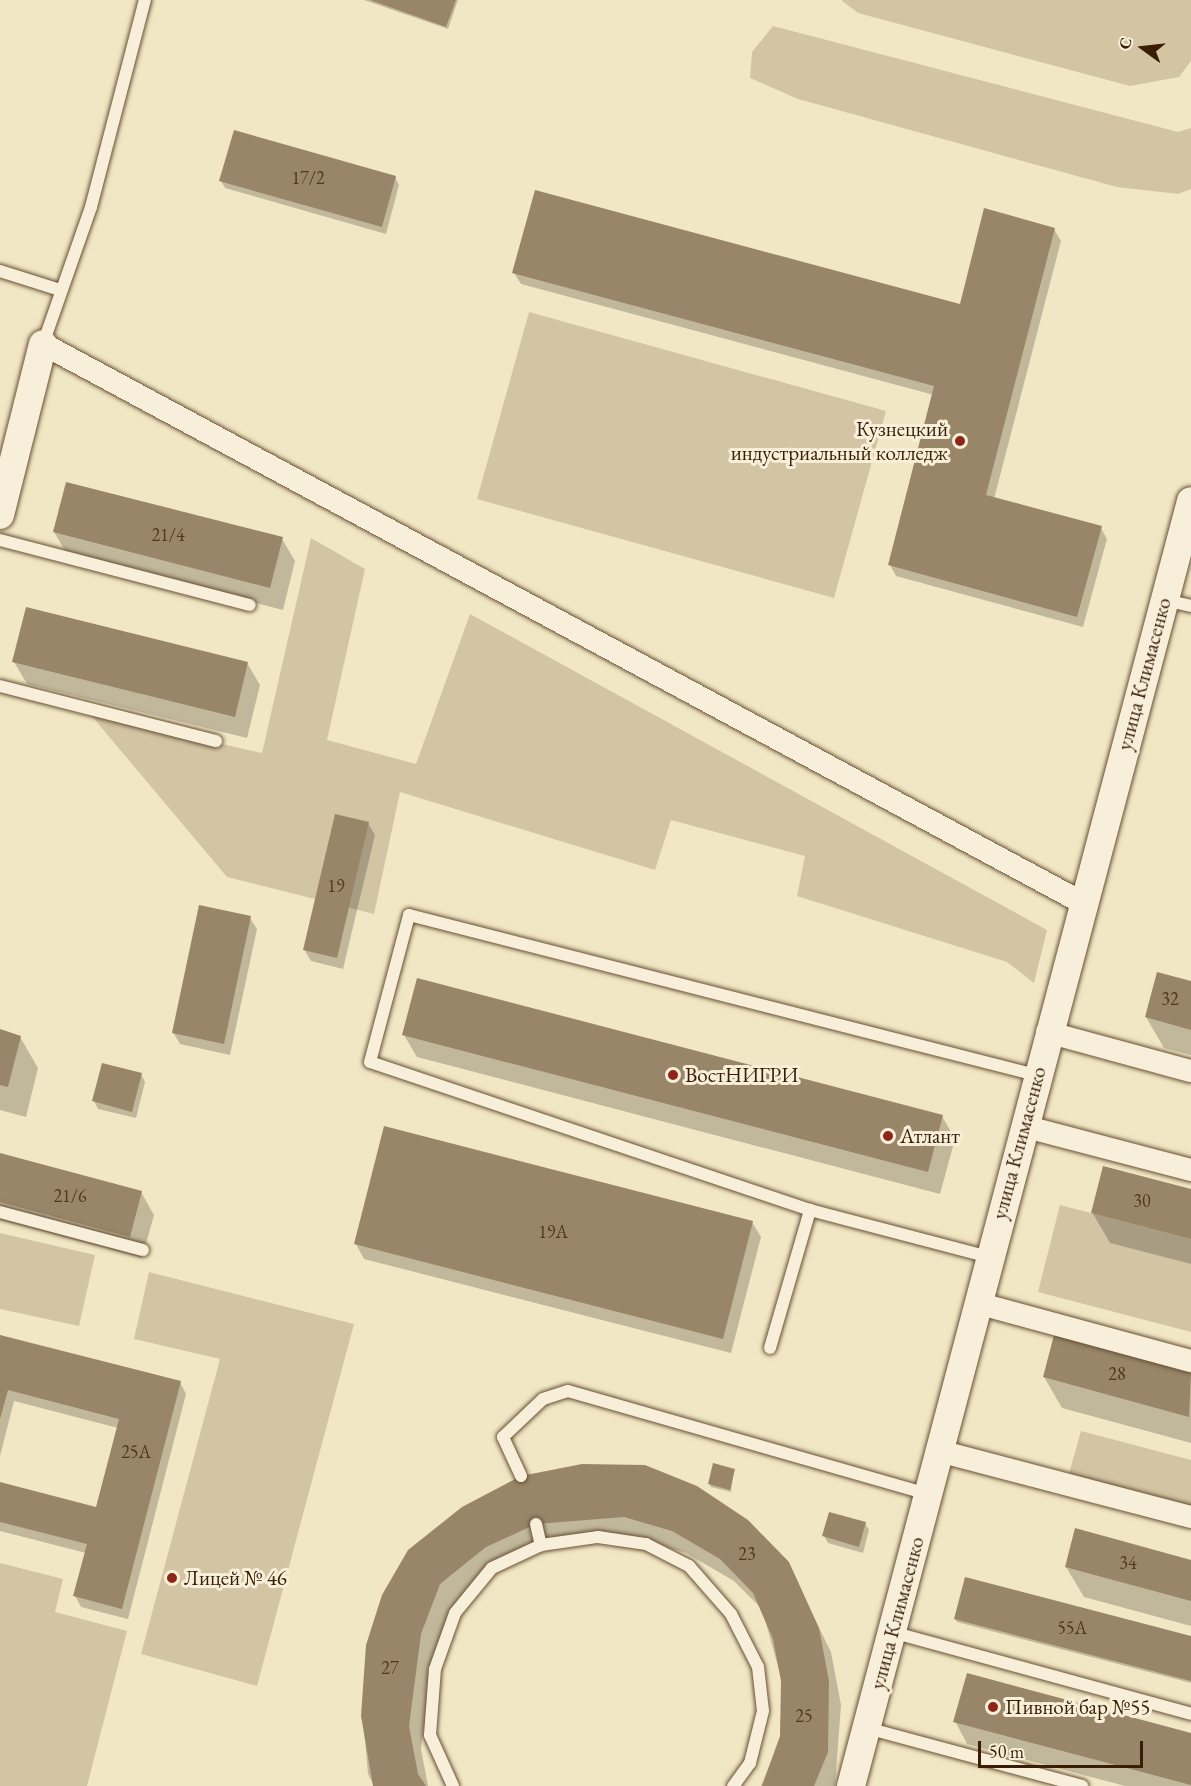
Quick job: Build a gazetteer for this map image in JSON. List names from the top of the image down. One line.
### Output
{"streets":{"street":["улица Климасенко"]},"places":["Кузнецкий индустриальный колледж","ВостНИГРИ","Атлант","Лицей № 46","Пивной бар №55"],"house_numbers":["17/2","21/4","19","32","21/6","30","19А","28","25А","23","34","55А","27","25"],"scale_bar":"50 m","north":"left"}
